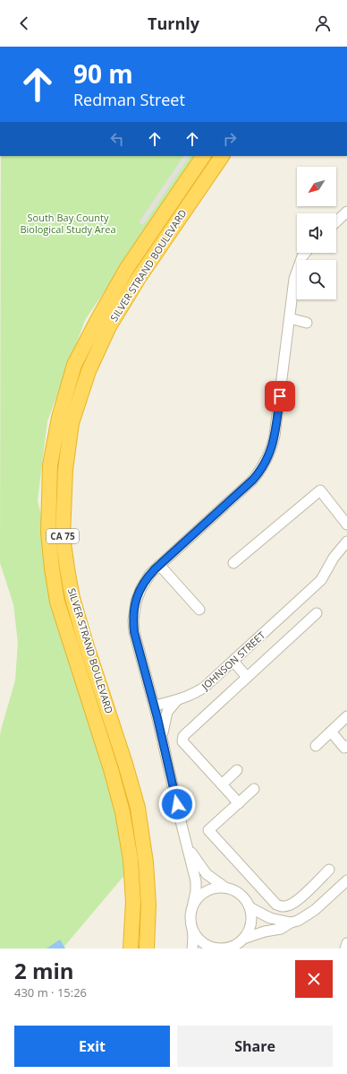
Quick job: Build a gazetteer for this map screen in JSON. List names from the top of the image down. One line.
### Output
{"streets":{"highway":["SILVER STRAND BOULEVARD","CA 75"],"street":["JOHNSON STREET"]},"parks":["South Bay County Biological Study Area"],"north":"bottom left","page":{"header":"Turnly","turn":["90 m","Redman Street"],"heading":["2 min","430 m · 15:26"],"buttons":["Exit","Share"]}}
